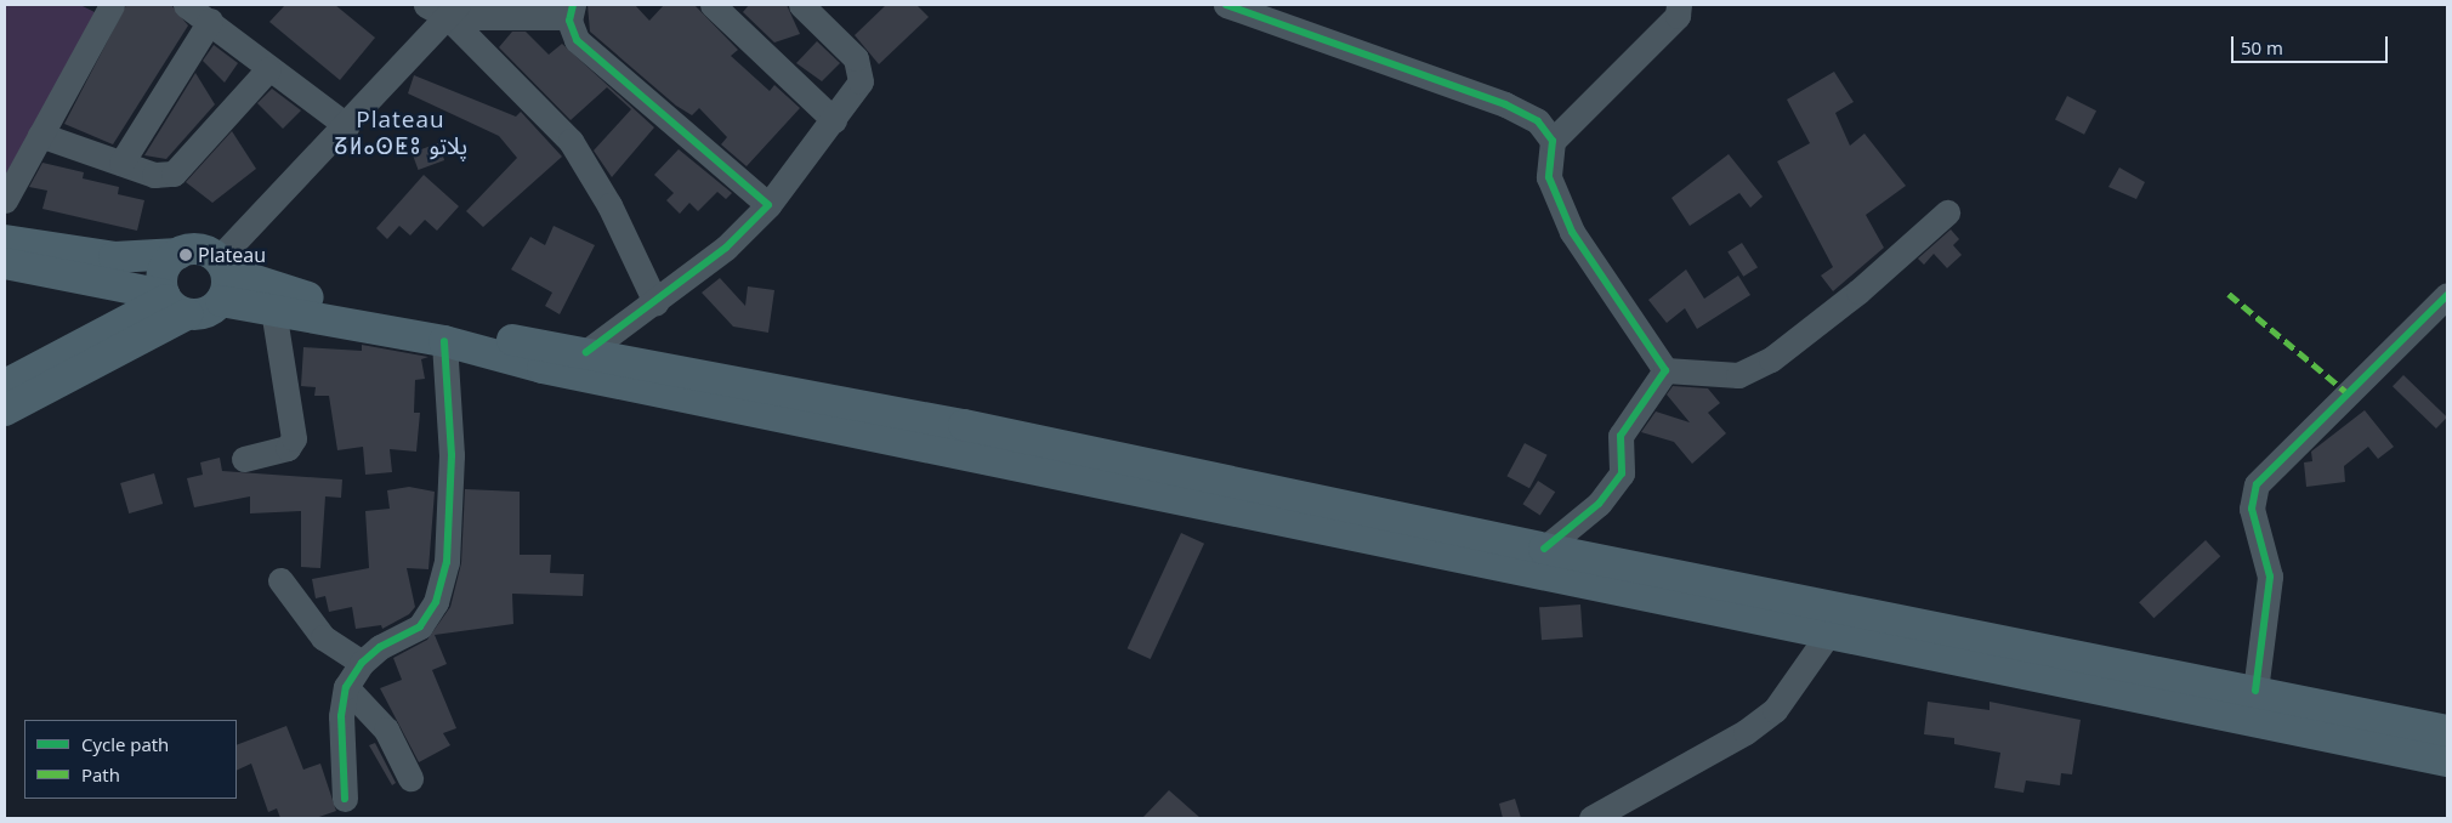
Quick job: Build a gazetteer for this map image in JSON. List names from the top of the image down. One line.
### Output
{"districts":["Plateau ⵒⵍⴰⵙⵟⵓ پلاتو"],"places":["Plateau"],"legend":["Cycle path","Path"],"scale_bar":"50 m"}
